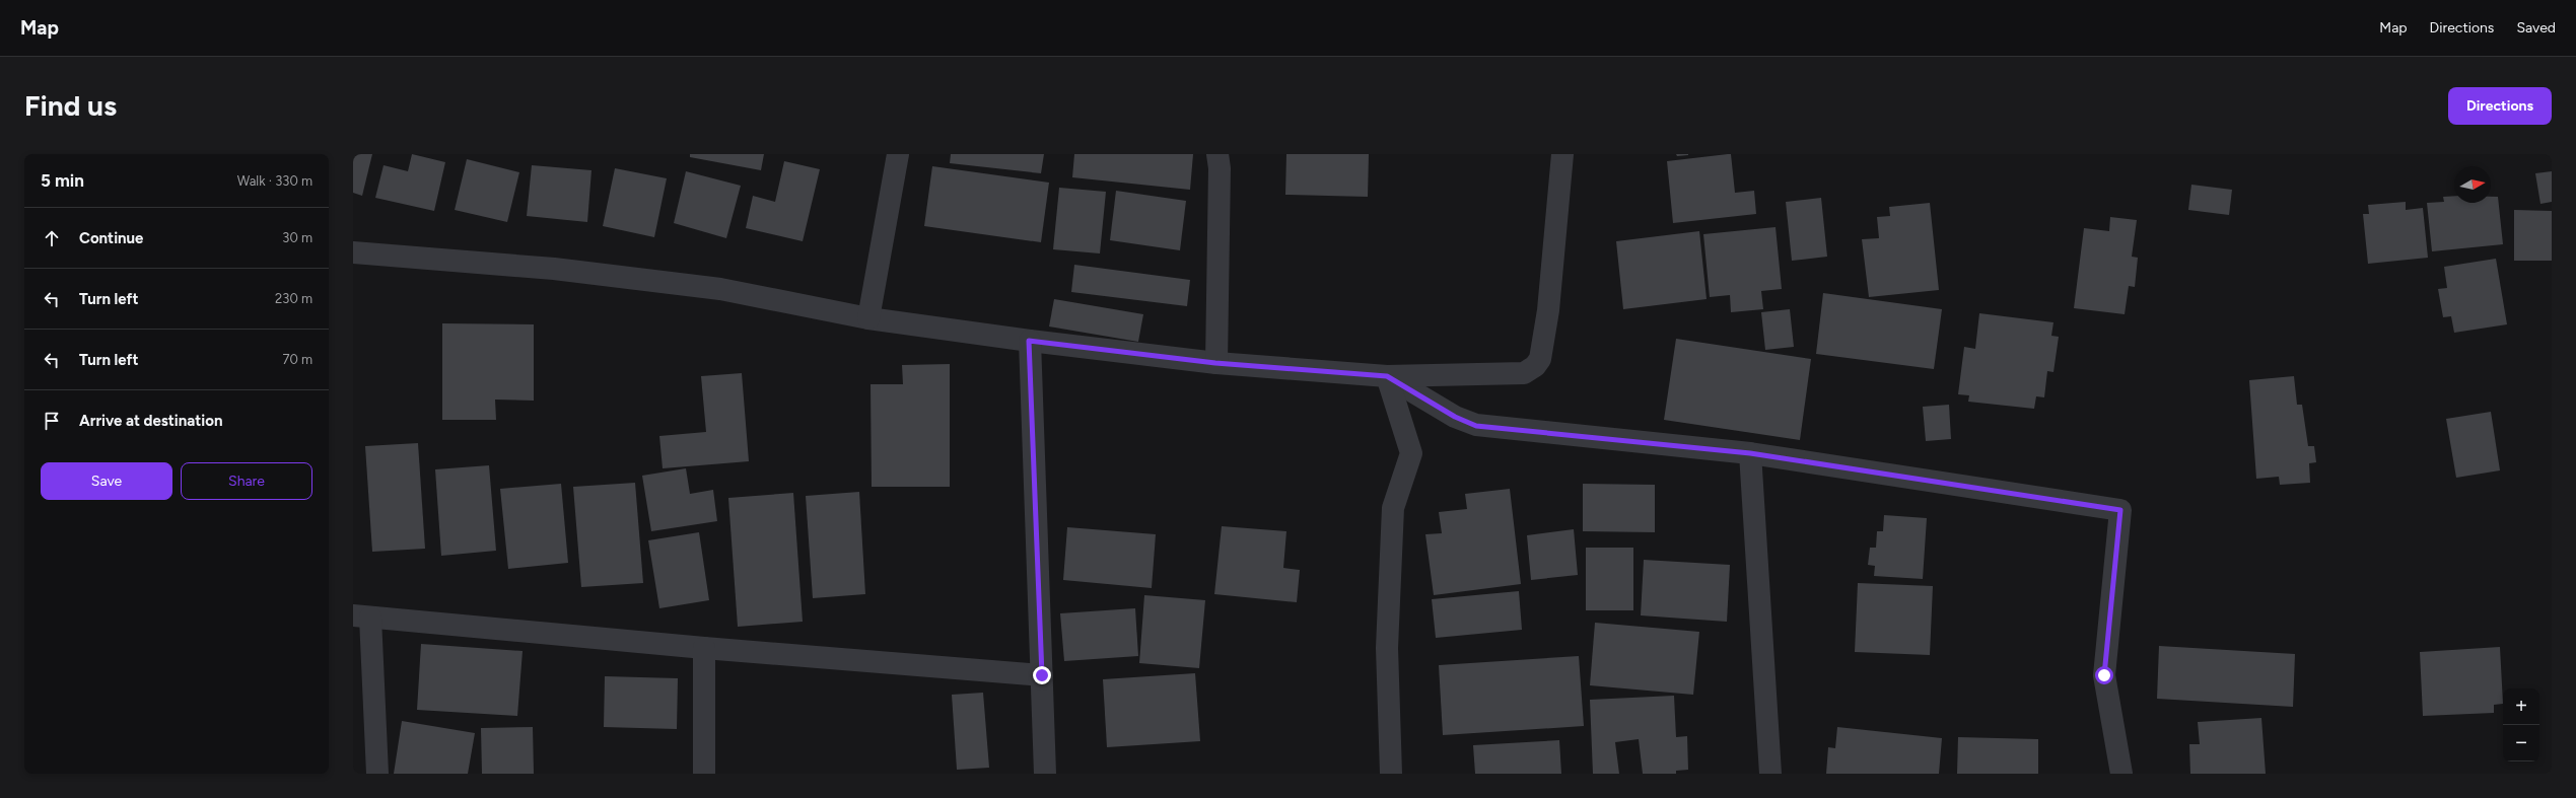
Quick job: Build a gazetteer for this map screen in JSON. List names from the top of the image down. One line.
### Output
{"north":"right","page":{"header":"Map","nav":["Map","Directions","Saved"],"buttons":["Directions",["Save","Share"]],"title":"Find us","heading":["5 min","Walk · 330 m"],"list":[["Continue","30 m"],["Turn left","230 m"],["Turn left","70 m"],"Arrive at destination"],"map_buttons":["+","−"]}}
